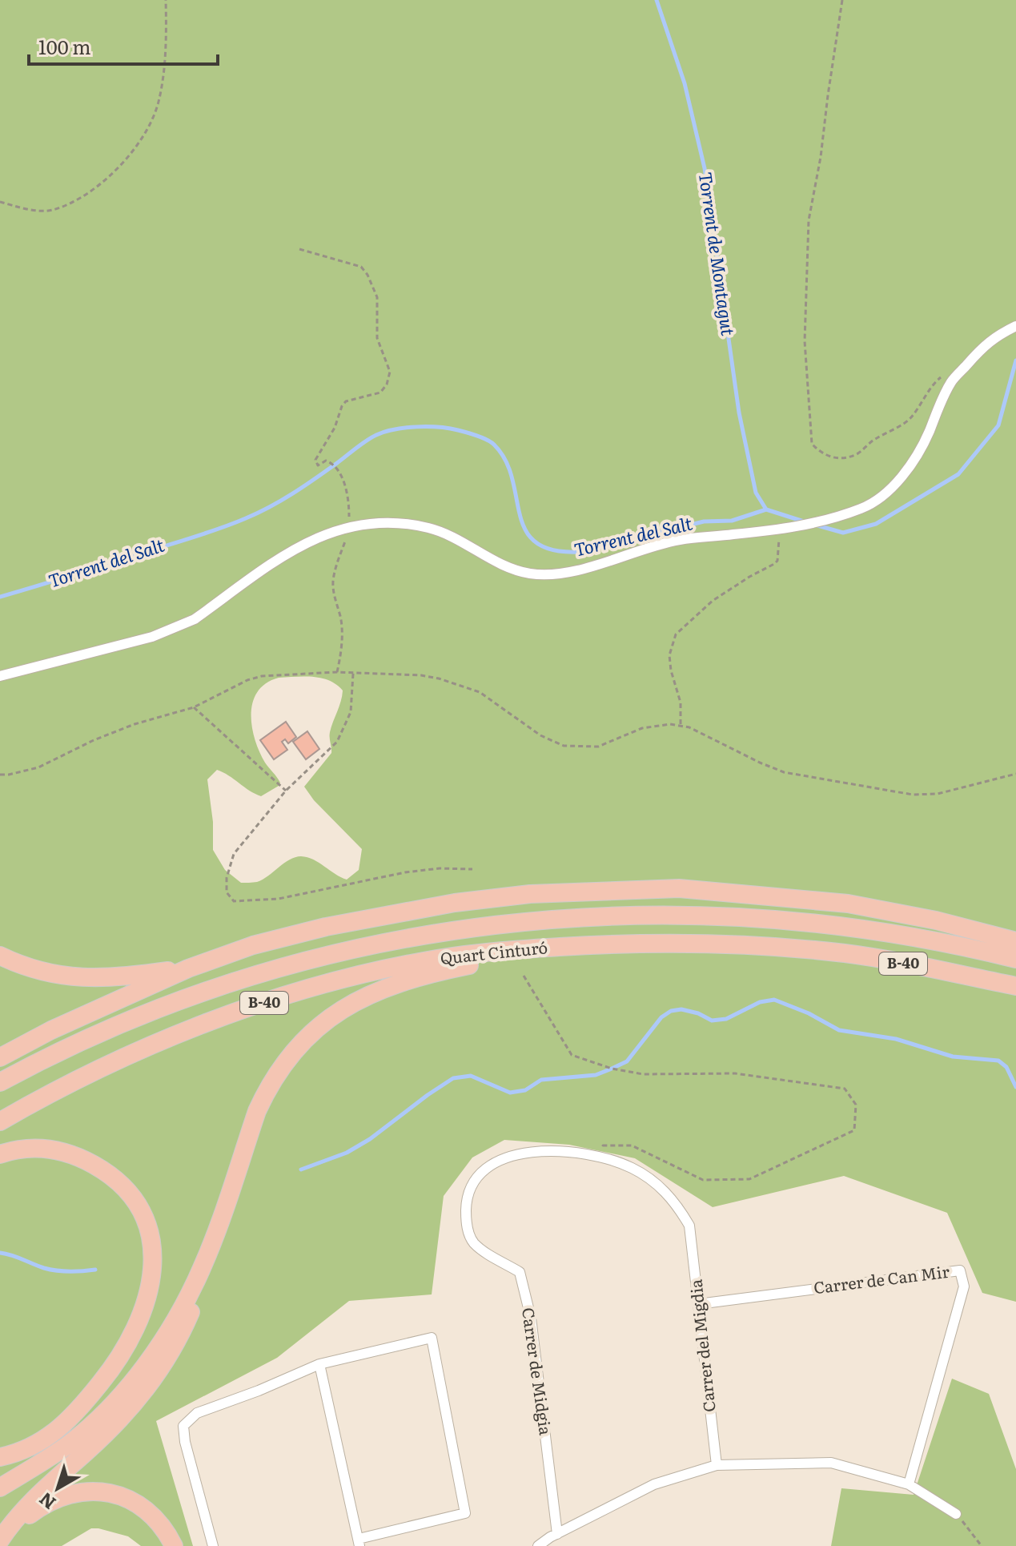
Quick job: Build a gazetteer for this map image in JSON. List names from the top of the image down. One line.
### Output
{"streets":{"highway":["Quart Cinturó","B-40"],"street":["Carrer de Can Mir","Carrer del Migdia","Carrer de Midgia"]},"crossings":[["Carrer de Can Mir","Carrer del Migdia"],["Carrer del Migdia","Carrer de Midgia"]],"water":["Torrent de Montagut","Torrent del Salt"],"scale_bar":"100 m","north":"bottom left"}
